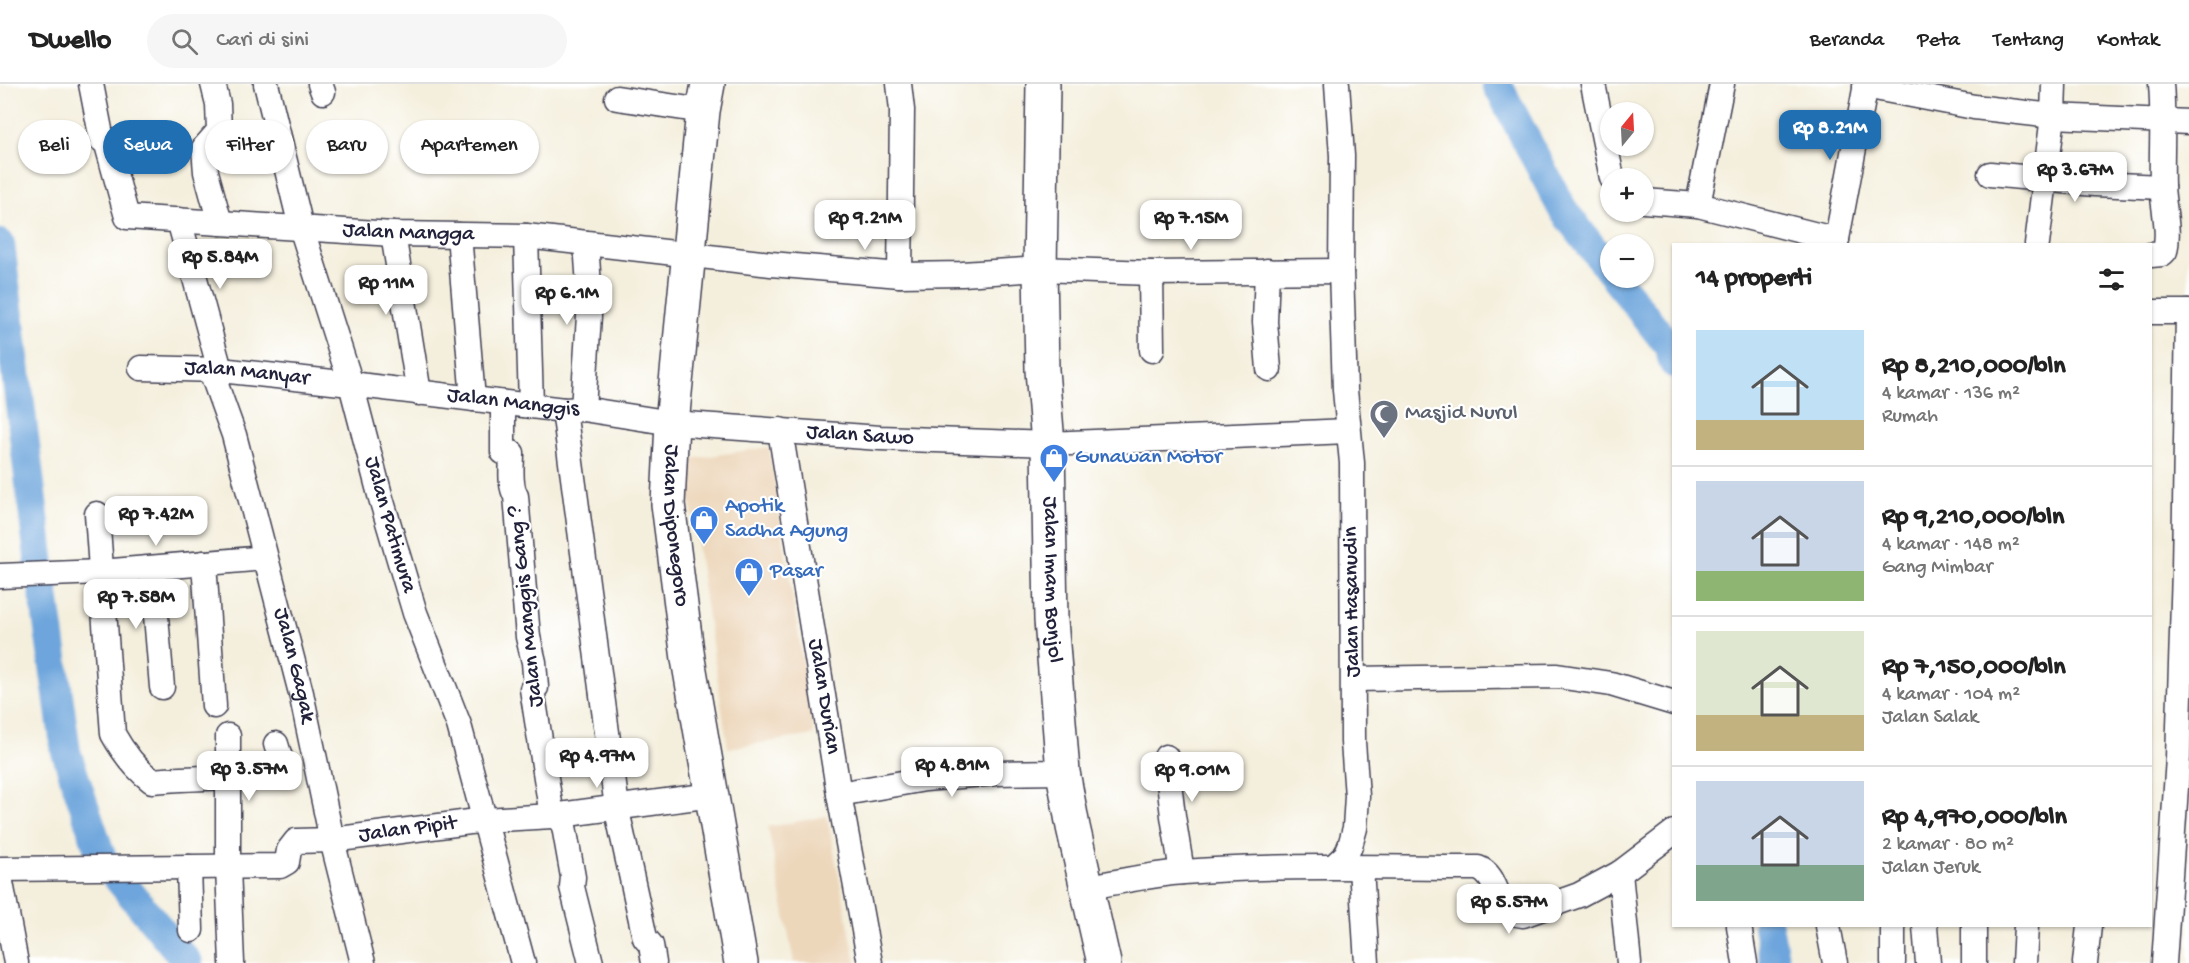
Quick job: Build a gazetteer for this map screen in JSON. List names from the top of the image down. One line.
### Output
{"streets":{"highway":["Jalan Diponegoro","Jalan Imam Bonjol"],"street":["Jalan Mangga","Jalan Manyar","Jalan Manggis","Jalan Sawo","Jalan Patimura","Jalan Hasanudin","Jalan Manggis Gang ?","Jalan Gagak","Jalan Durian","Jalan Pipit"]},"crossings":[["Jalan Mangga","Jalan Patimura"],["Jalan Mangga","Jalan Diponegoro"],["Jalan Mangga","Jalan Imam Bonjol"],["Jalan Mangga","Jalan Hasanudin"],["Jalan Mangga","Jalan Gagak"],["Jalan Manyar","Jalan Manggis"],["Jalan Manyar","Jalan Patimura"],["Jalan Manyar","Jalan Gagak"],["Jalan Manggis","Jalan Sawo"],["Jalan Manggis","Jalan Patimura"],["Jalan Manggis","Jalan Diponegoro"],["Jalan Manggis","Jalan Manggis Gang ?"],["Jalan Sawo","Jalan Diponegoro"],["Jalan Sawo","Jalan Imam Bonjol"],["Jalan Sawo","Jalan Hasanudin"],["Jalan Sawo","Jalan Durian"],["Jalan Patimura","Jalan Pipit"],["Jalan Diponegoro","Jalan Pipit"],["Jalan Manggis Gang ?","Jalan Pipit"],["Jalan Gagak","Jalan Pipit"]],"places":{"mosque":["Masjid Nurul"],"shop":["Gunawan Motor","Apotik Sadha Agung","Pasar"]},"north":"top","page":{"header":"Dwello","search":"Cari di sini","nav":["Beranda","Peta","Tentang","Kontak"],"map_buttons":["+","−"],"price":["Rp 8.21M","Rp 3.67M","Rp 9.21M","Rp 7.15M","Rp 5.84M","Rp 11M","Rp 6.1M","Rp 7.42M","Rp 7.58M","Rp 4.97M","Rp 4.81M","Rp 3.57M","Rp 9.01M","Rp 5.57M"],"chip":["Beli","Sewa","Filter","Baru","Apartemen"],"heading":"14 properti","list":[{"name":"Rp 8,210,000/bln","note":"4 kamar · 136 m² · Rumah"},{"name":"Rp 9,210,000/bln","note":"4 kamar · 148 m² · Gang Mimbar"},{"name":"Rp 7,150,000/bln","note":"4 kamar · 104 m² · Jalan Salak"},{"name":"Rp 4,970,000/bln","note":"2 kamar · 80 m² · Jalan Jeruk"}]}}
